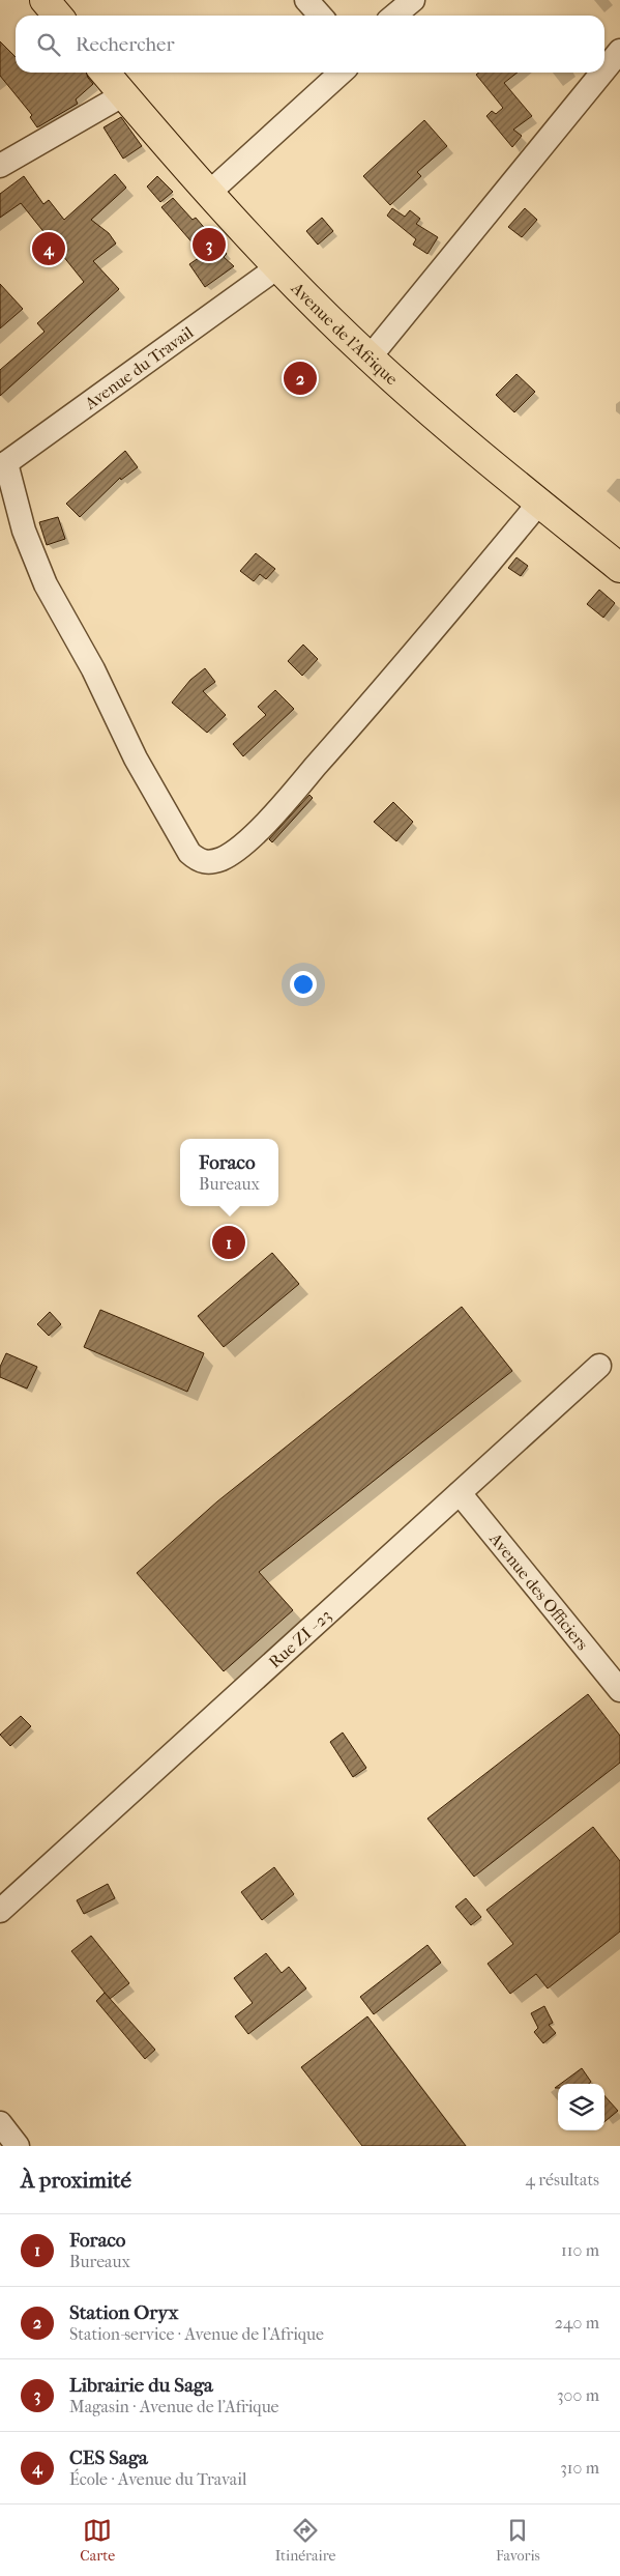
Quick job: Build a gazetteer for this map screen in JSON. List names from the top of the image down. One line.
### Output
{"streets":{"main road":["Avenue de l'Afrique"],"street":["Avenue du Travail","Avenue des Officiers","Rue ZI - 23"]},"crossings":[["Avenue de l'Afrique","Avenue du Travail"],["Avenue des Officiers","Rue ZI - 23"]],"page":{"search":"Rechercher","pins":["3","4","2","1"],"popup":["Foraco","Bureaux"],"heading":["À proximité","4 résultats"],"list":[{"mark":"1","name":"Foraco","note":"Bureaux","value":"110 m"},{"mark":"2","name":"Station Oryx","note":"Station-service · Avenue de l'Afrique","value":"240 m"},{"mark":"3","name":"Librairie du Saga","note":"Magasin · Avenue de l'Afrique","value":"300 m"},{"mark":"4","name":"CES Saga","note":"École · Avenue du Travail","value":"310 m"}],"nav":["Carte","Itinéraire","Favoris"]}}
